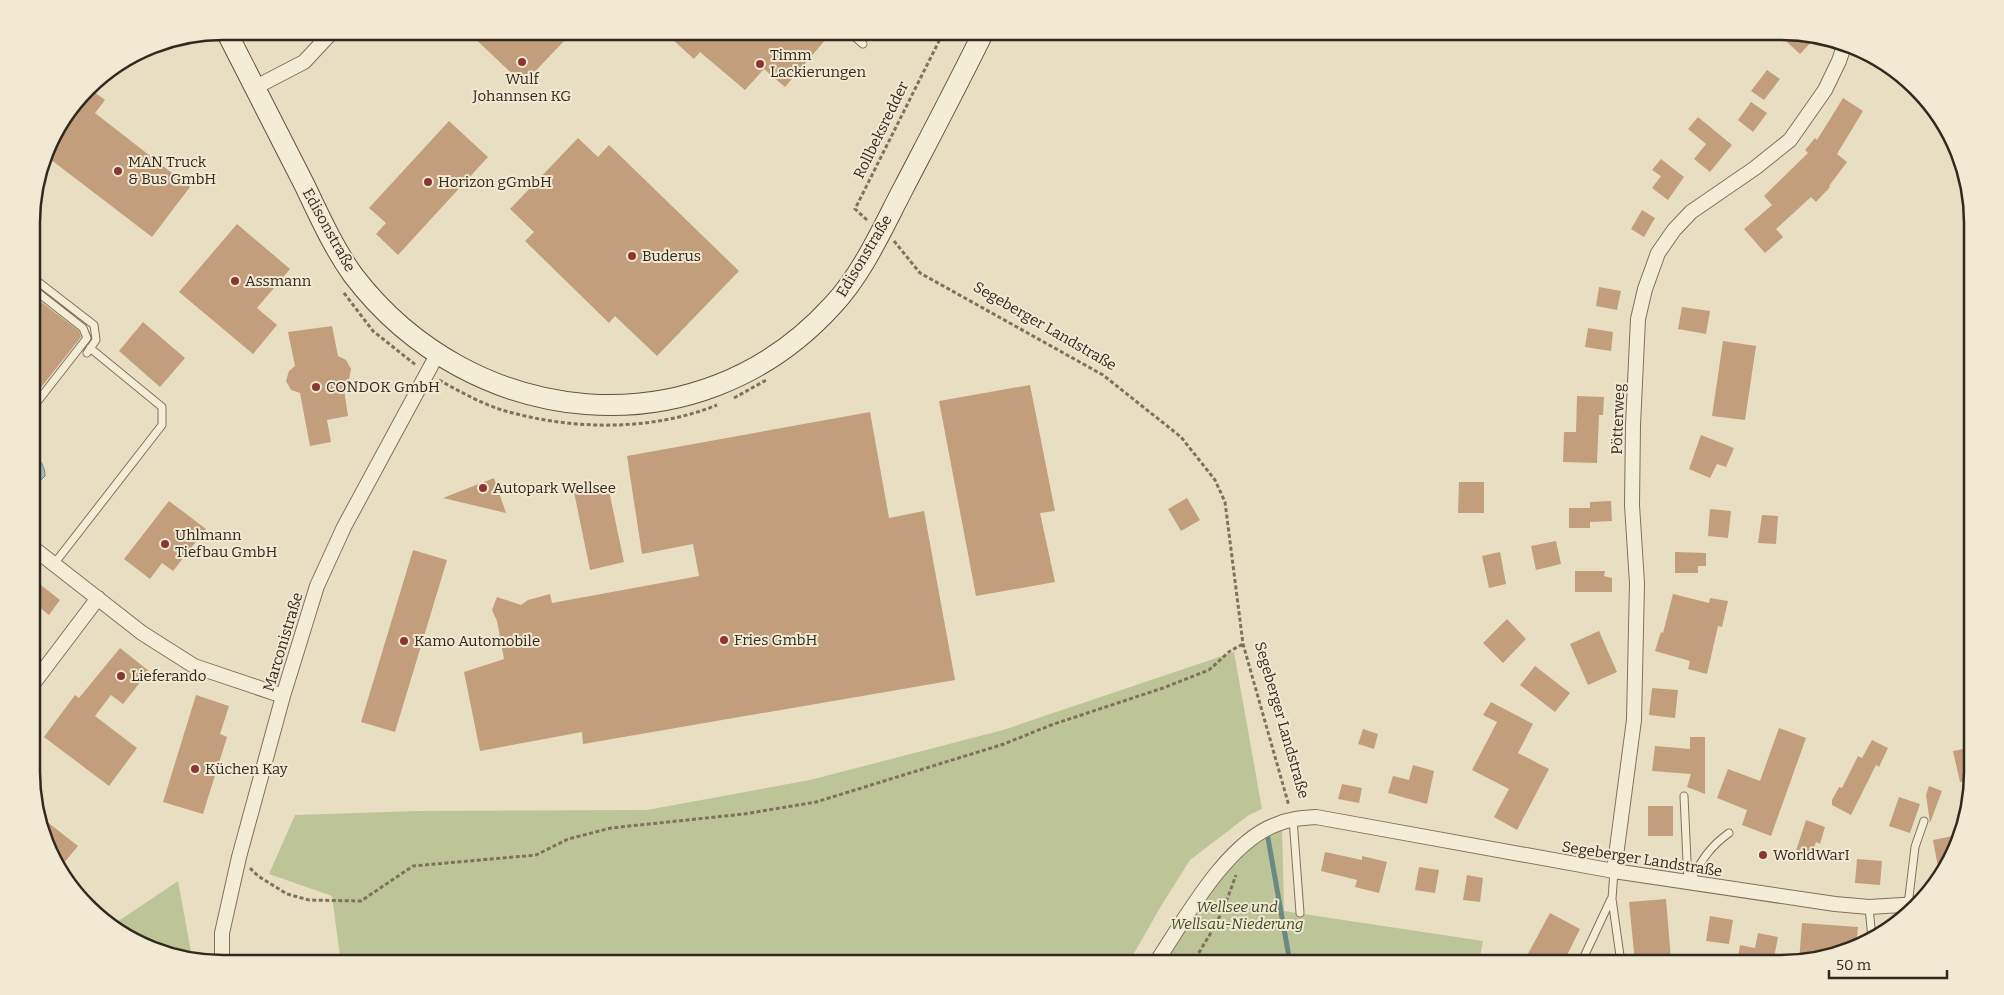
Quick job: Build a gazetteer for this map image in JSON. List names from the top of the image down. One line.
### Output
{"streets":{"street":["Edisonstraße","Segeberger Landstraße","Pötterweg","Marconistraße"],"path":["Rollbeksredder"]},"crossings":[["Rollbeksredder","Edisonstraße"],["Rollbeksredder","Segeberger Landstraße"],["Edisonstraße","Segeberger Landstraße"],["Edisonstraße","Marconistraße"],["Segeberger Landstraße","Pötterweg"]],"parks":["Wellsee und Wellsau-Niederung"],"places":["Wulf Johannsen KG","Timm Lackierungen","MAN Truck & Bus GmbH","Horizon gGmbH","Buderus","Assmann","CONDOK GmbH","Autopark Wellsee","Uhlmann Tiefbau GmbH","Fries GmbH","Kamo Automobile","Lieferando","Küchen Kay","WorldWarI"],"scale_bar":"50 m"}
